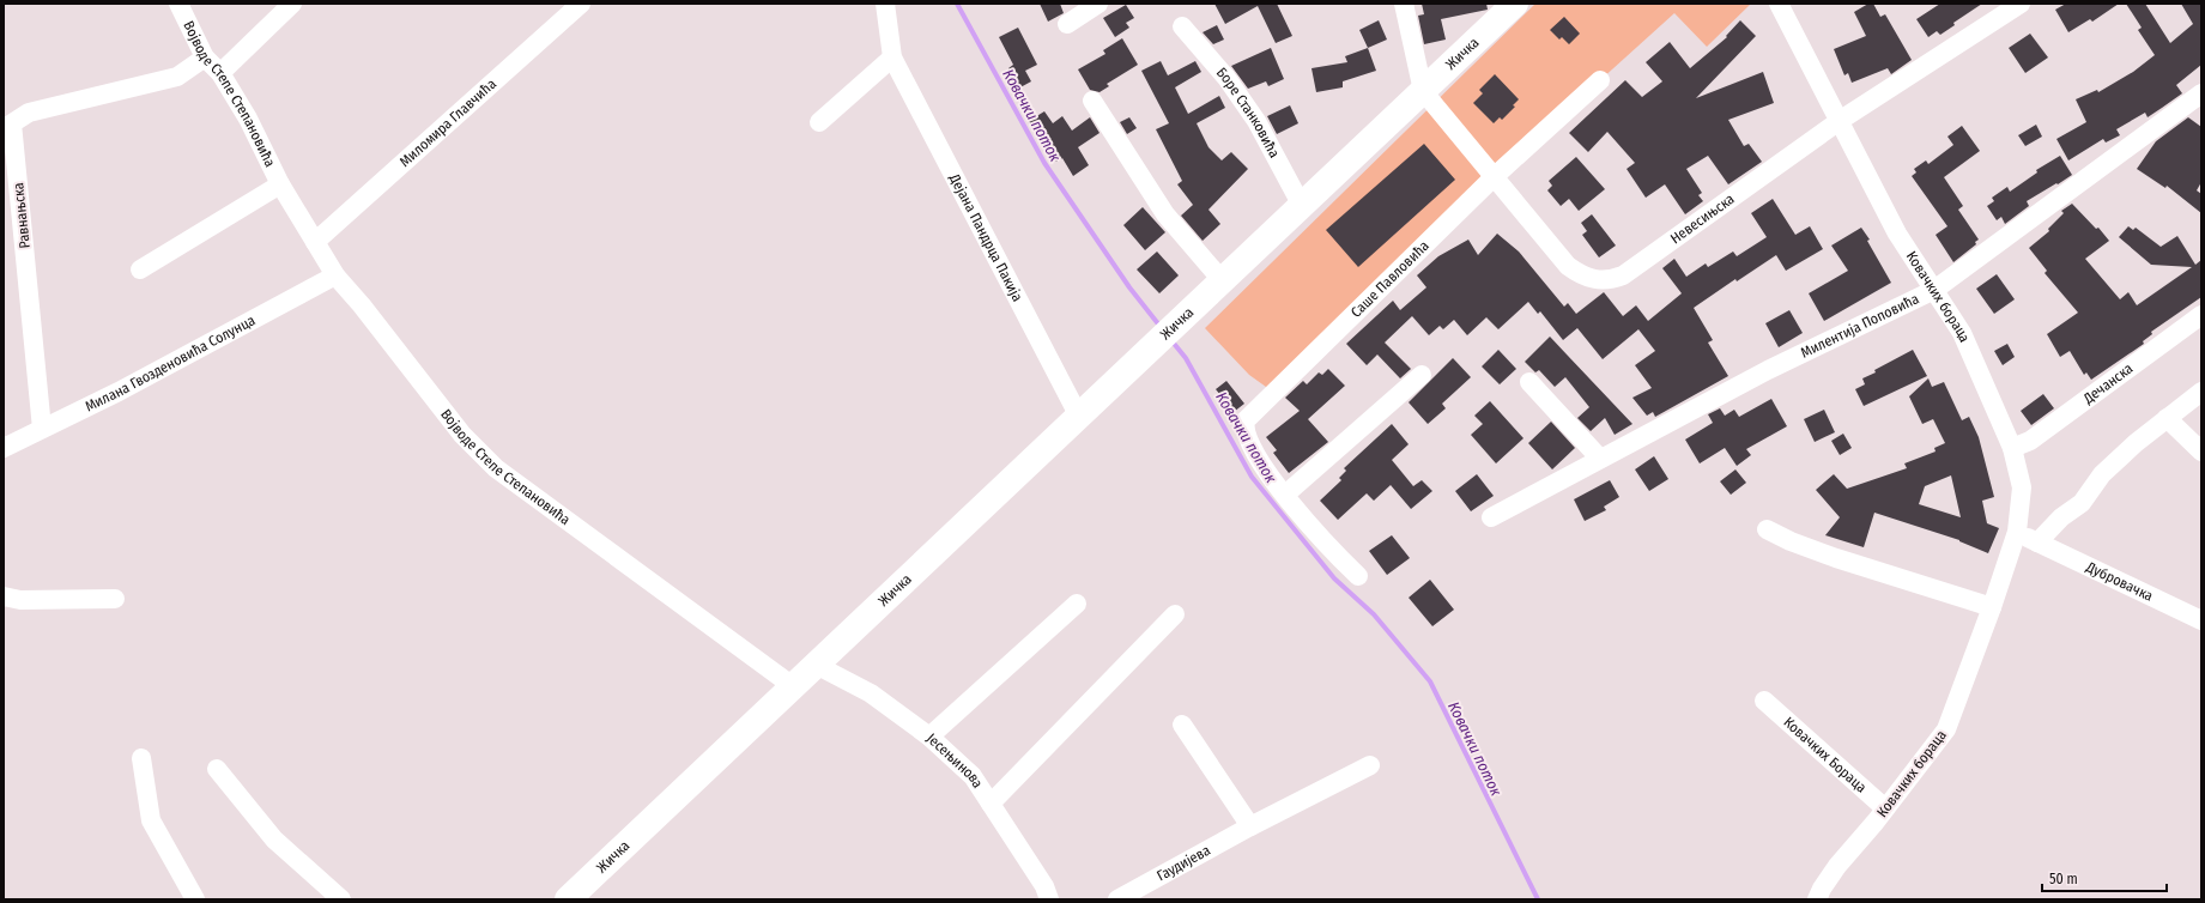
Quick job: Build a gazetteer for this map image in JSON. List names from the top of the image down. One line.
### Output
{"streets":{"main road":["Жичка"],"street":["Војводе Степе Степановића","Боре Станковића","Миломира Главчића","Равнањска","Невесињска","Дејана Пандрца Пакија","Саше Павловића","Ковачких бораца","Милентија Поповића","Милана Гвозденовића Солунца","Дечанска","Дубровачка","Ковачких Бораца","Јесењинова","Гаудијева"]},"crossings":[["Жичка","Војводе Степе Степановића"],["Жичка","Боре Станковића"],["Жичка","Невесињска"],["Жичка","Дејана Пандрца Пакија"],["Жичка","Јесењинова"],["Војводе Степе Степановића","Миломира Главчића"],["Војводе Степе Степановића","Равнањска"],["Војводе Степе Степановића","Милана Гвозденовића Солунца"],["Равнањска","Милана Гвозденовића Солунца"],["Невесињска","Саше Павловића"],["Невесињска","Ковачких бораца"],["Ковачких бораца","Милентија Поповића"],["Ковачких бораца","Дечанска"],["Ковачких бораца","Дубровачка"],["Ковачких бораца","Ковачких Бораца"]],"water":["Ковачки поток"],"scale_bar":"50 m"}
